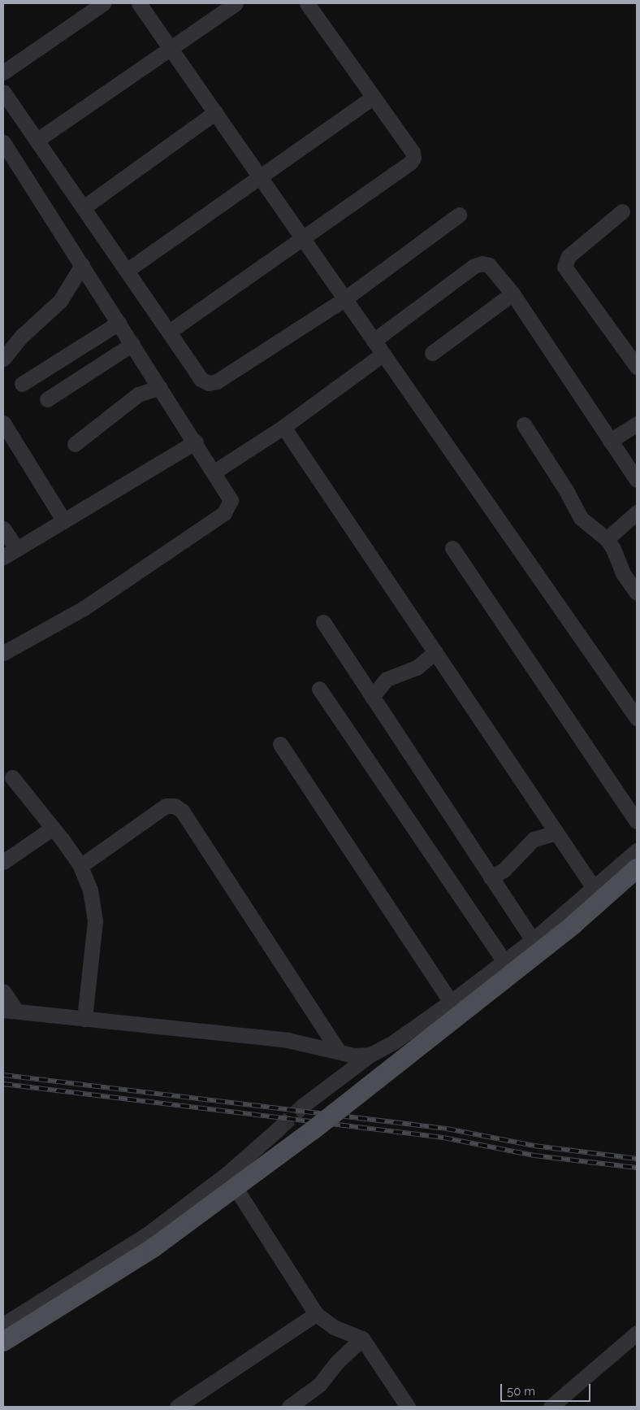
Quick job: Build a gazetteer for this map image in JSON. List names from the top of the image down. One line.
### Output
{"scale_bar":"50 m"}
